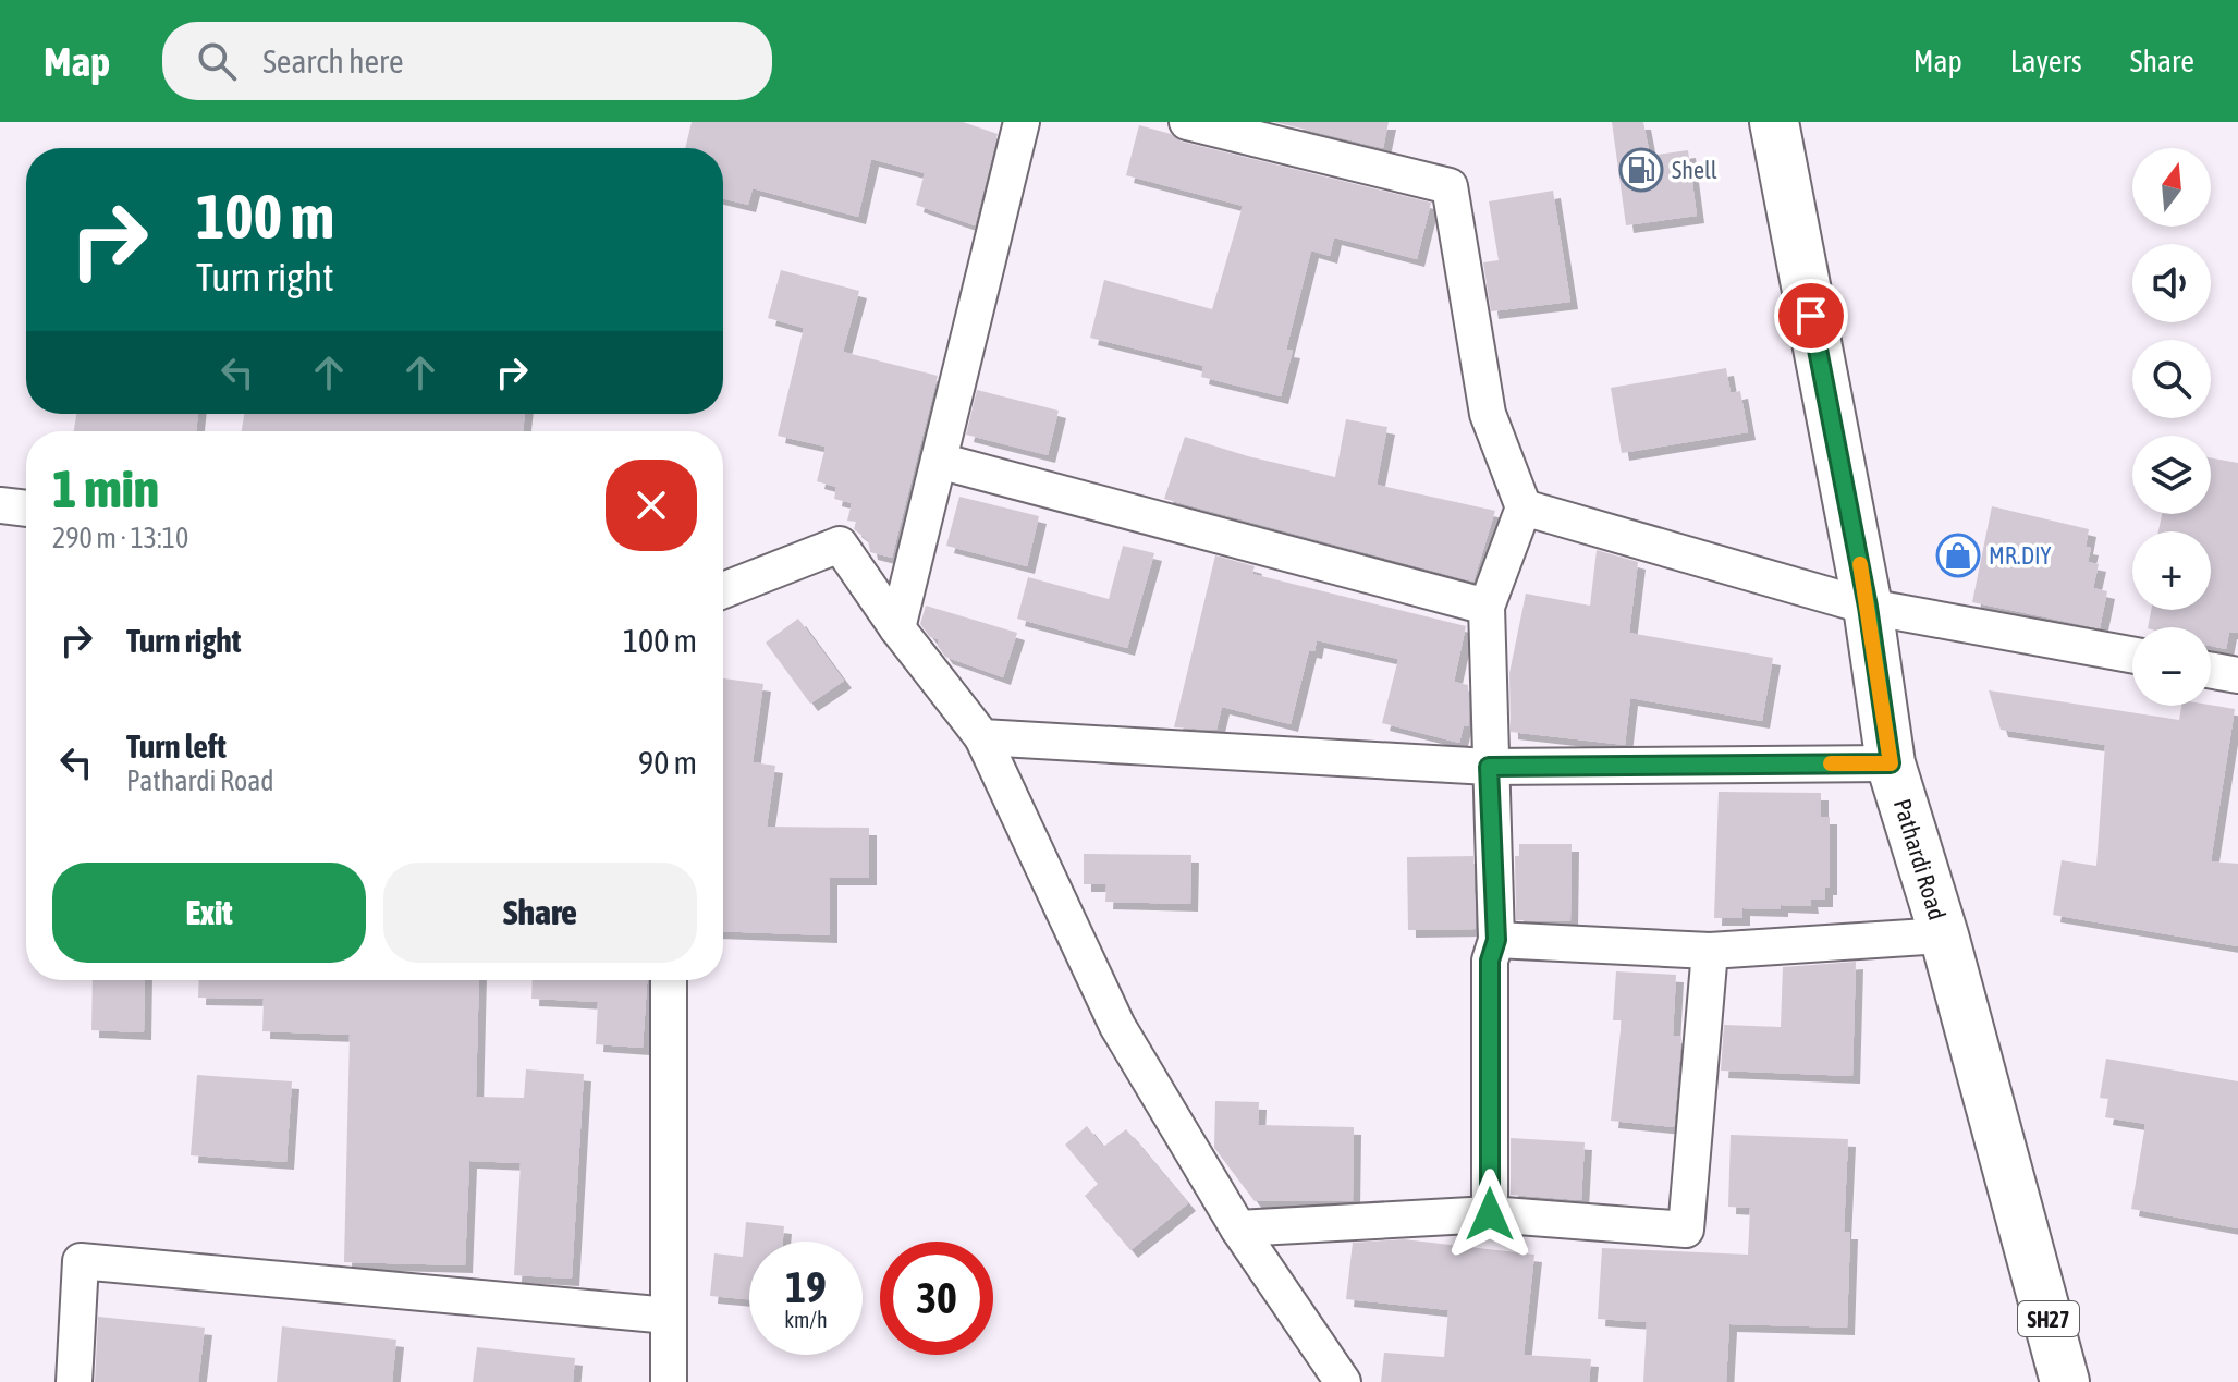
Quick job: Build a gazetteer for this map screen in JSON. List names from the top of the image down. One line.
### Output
{"streets":{"main road":["Pathardi Road","SH27"]},"places":{"fuel station":["Shell"],"shop":["MR.DIY"]},"north":"top","page":{"header":"Map","search":"Search here","nav":["Map","Layers","Share"],"map_buttons":["+","−"],"turn":["100 m","Turn right"],"heading":["1 min","290 m · 13:10"],"list":[{"name":"Turn right","value":"100 m"},{"name":"Turn left","note":"Pathardi Road","value":"90 m"}],"buttons":["Exit","Share"],"speed":"19 km/h","limit":"30"}}
